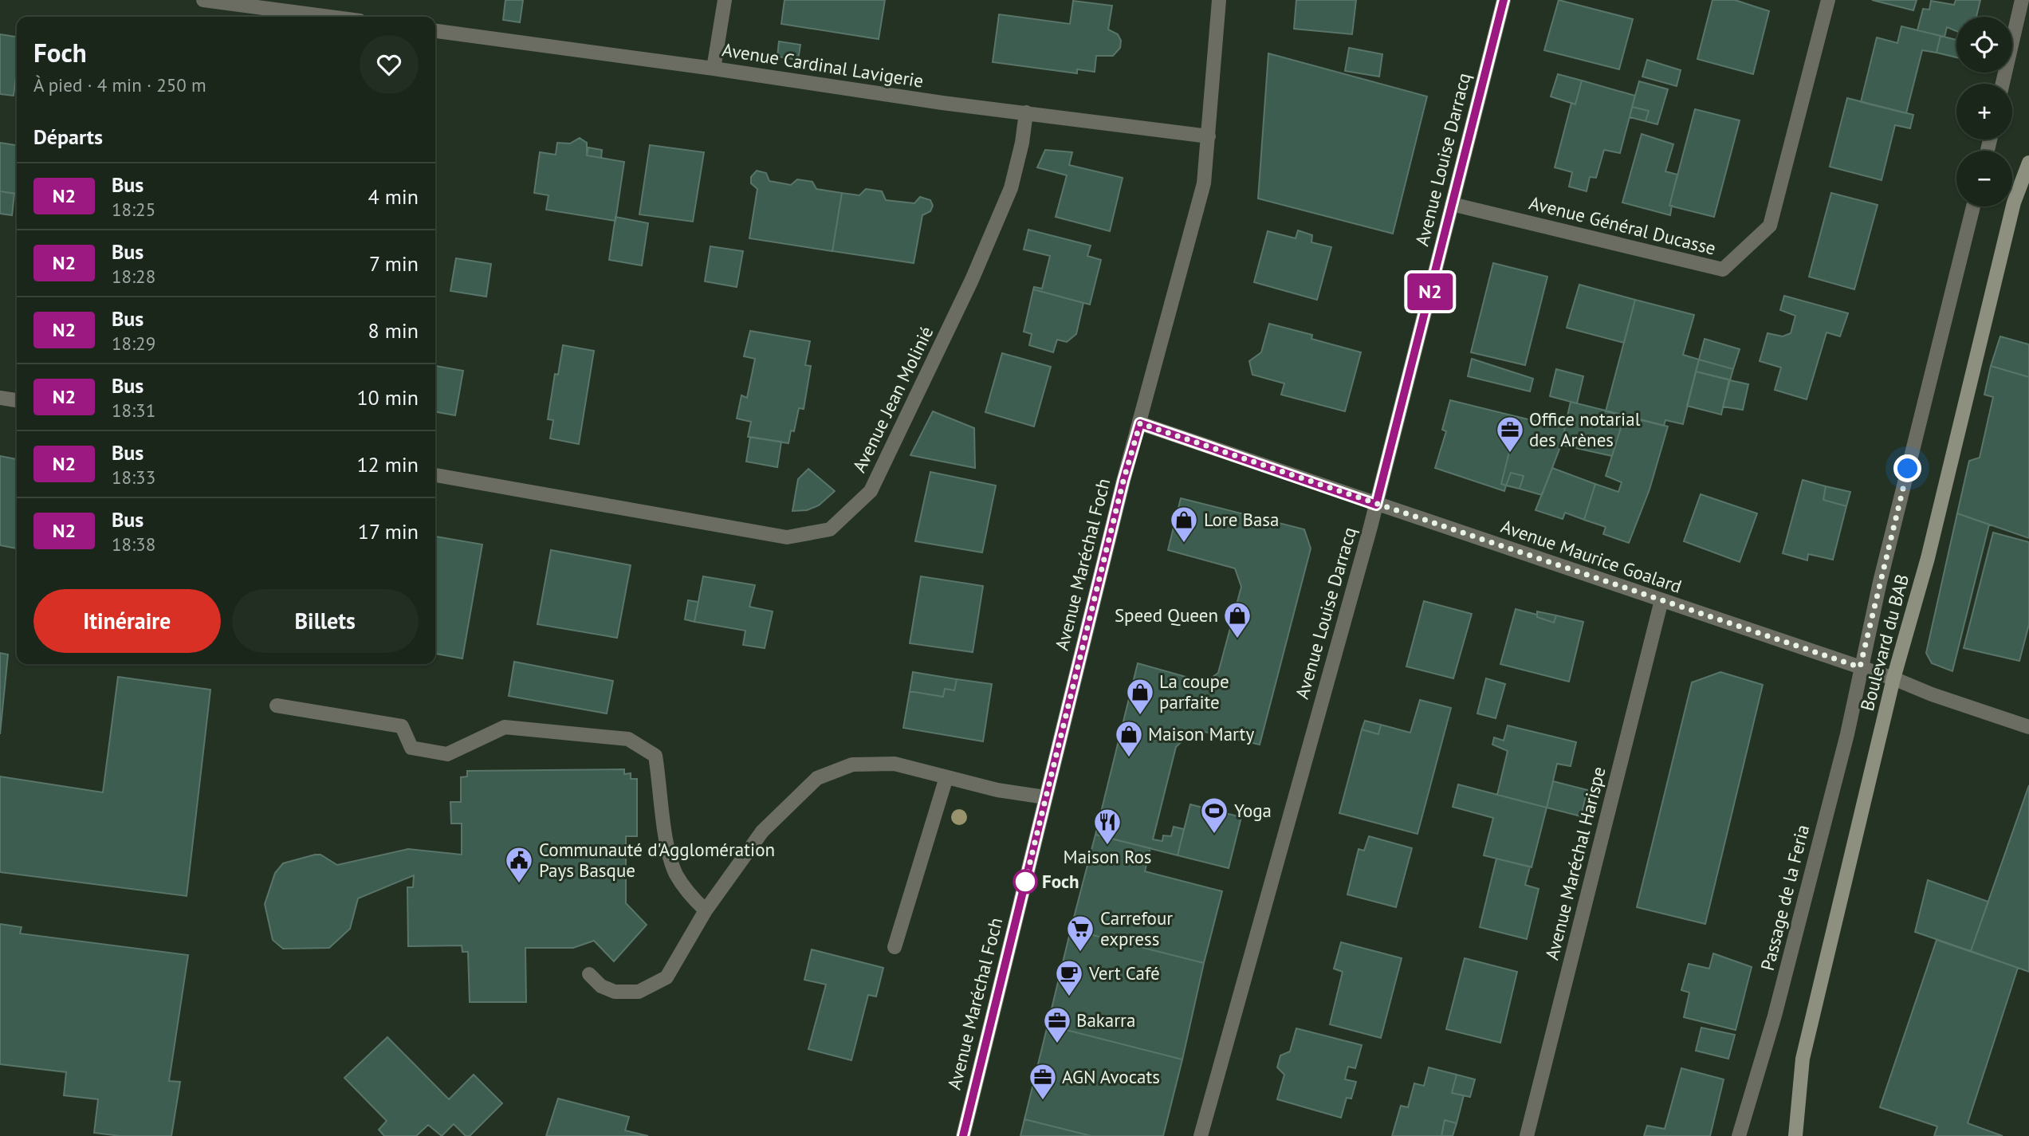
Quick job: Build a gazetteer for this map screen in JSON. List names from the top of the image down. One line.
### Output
{"streets":{"main road":["Boulevard du BAB"],"street":["Avenue Cardinal Lavigerie","Avenue Louise Darracq","Avenue Général Ducasse","Avenue Jean Molinié","Avenue Maurice Goalard","Avenue Maréchal Foch","Avenue Maréchal Harispe","Passage de la Feria"]},"crossings":[["Avenue Cardinal Lavigerie","Avenue Jean Molinié"],["Avenue Cardinal Lavigerie","Avenue Maréchal Foch"],["Avenue Louise Darracq","Avenue Général Ducasse"],["Avenue Louise Darracq","Avenue Maurice Goalard"],["Avenue Maurice Goalard","Avenue Maréchal Foch"],["Avenue Maurice Goalard","Boulevard du BAB"],["Avenue Maurice Goalard","Avenue Maréchal Harispe"],["Avenue Maurice Goalard","Passage de la Feria"],["Boulevard du BAB","Passage de la Feria"]],"places":{"office":["Office notarial des Arènes","Bakarra","AGN Avocats"],"shop":["Lore Basa","Speed Queen","La coupe parfaite","Maison Marty"],"sports":["Yoga"],"restaurant":["Maison Ros"],"other":["Foch"],"public building":["Communauté d'Agglomération Pays Basque"],"supermarket":["Carrefour express"],"cafe":["Vert Café"]},"lines":["bus line N2"],"page":{"on_map":"N2","map_buttons":["+","−"],"heading":[["Foch","À pied · 4 min · 250 m"],"Départs"],"list":[{"mark":"N2","name":"Bus","note":"18:25","value":"4 min"},{"mark":"N2","name":"Bus","note":"18:28","value":"7 min"},{"mark":"N2","name":"Bus","note":"18:29","value":"8 min"},{"mark":"N2","name":"Bus","note":"18:31","value":"10 min"},{"mark":"N2","name":"Bus","note":"18:33","value":"12 min"},{"mark":"N2","name":"Bus","note":"18:38","value":"17 min"}],"buttons":["Itinéraire","Billets"]}}
